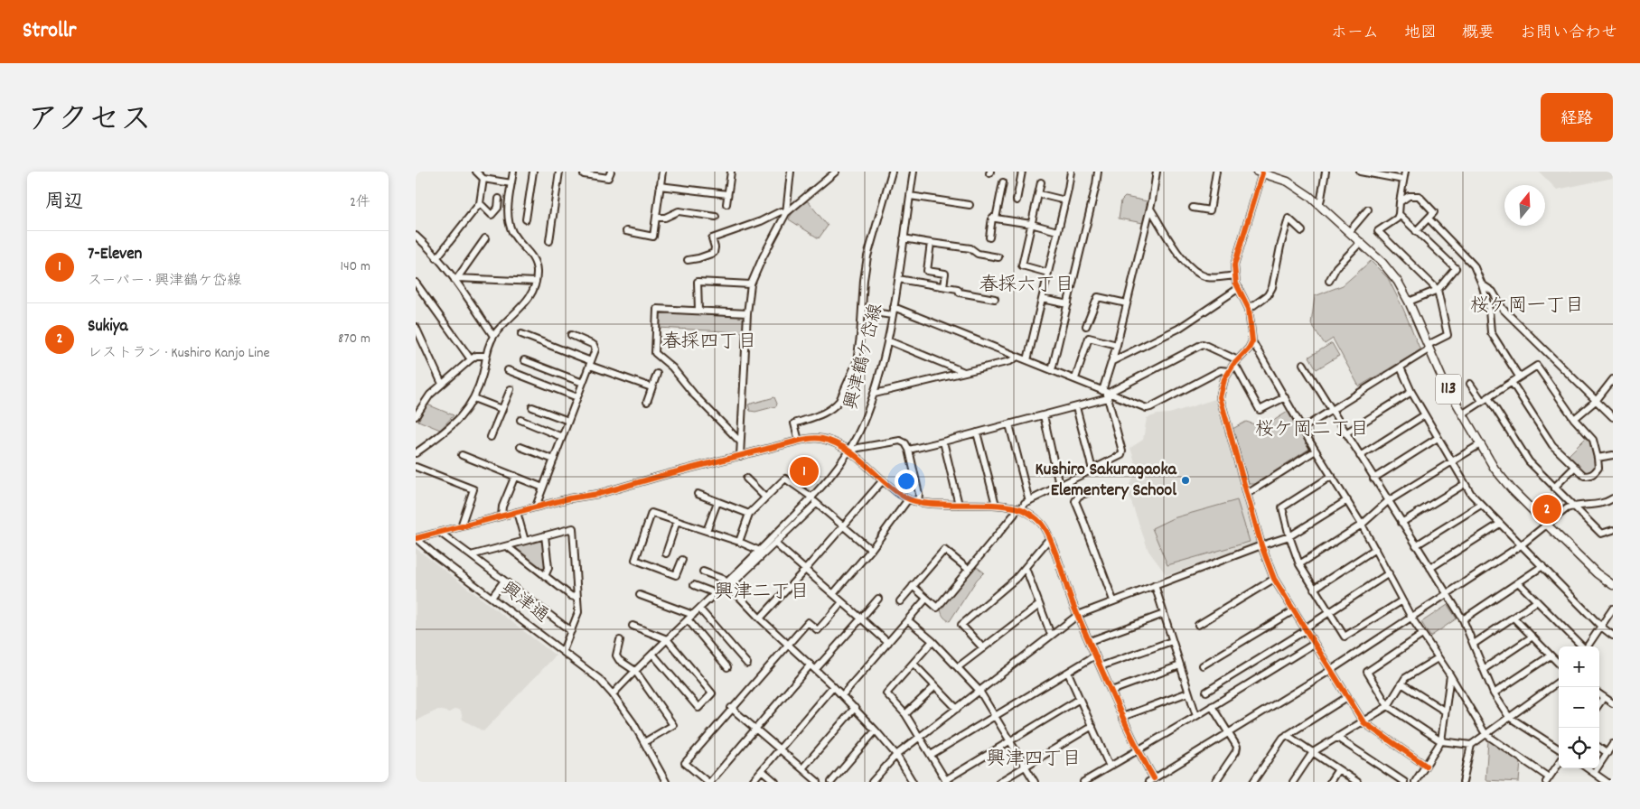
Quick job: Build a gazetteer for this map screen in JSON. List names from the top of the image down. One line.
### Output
{"streets":{"main road":["113"],"street":["興津鶴ケ岱線","興津通"]},"crossings":[["興津鶴ケ岱線","興津通"]],"districts":["春採六丁目","桜ケ岡一丁目","春採四丁目","桜ケ岡二丁目","興津二丁目","興津四丁目"],"places":["Kushiro Sakuragaoka Elementery School"],"north":"top","page":{"header":"Strollr","nav":["ホーム","地図","概要","お問い合わせ"],"title":"アクセス","buttons":"経路","heading":["周辺","2件"],"list":[{"mark":"1","name":"7-Eleven","note":"スーパー · 興津鶴ケ岱線","value":"140 m"},{"mark":"2","name":"Sukiya","note":"レストラン · Kushiro Kanjo Line","value":"870 m"}],"pins":["1","2"],"map_buttons":["+","−"]}}
